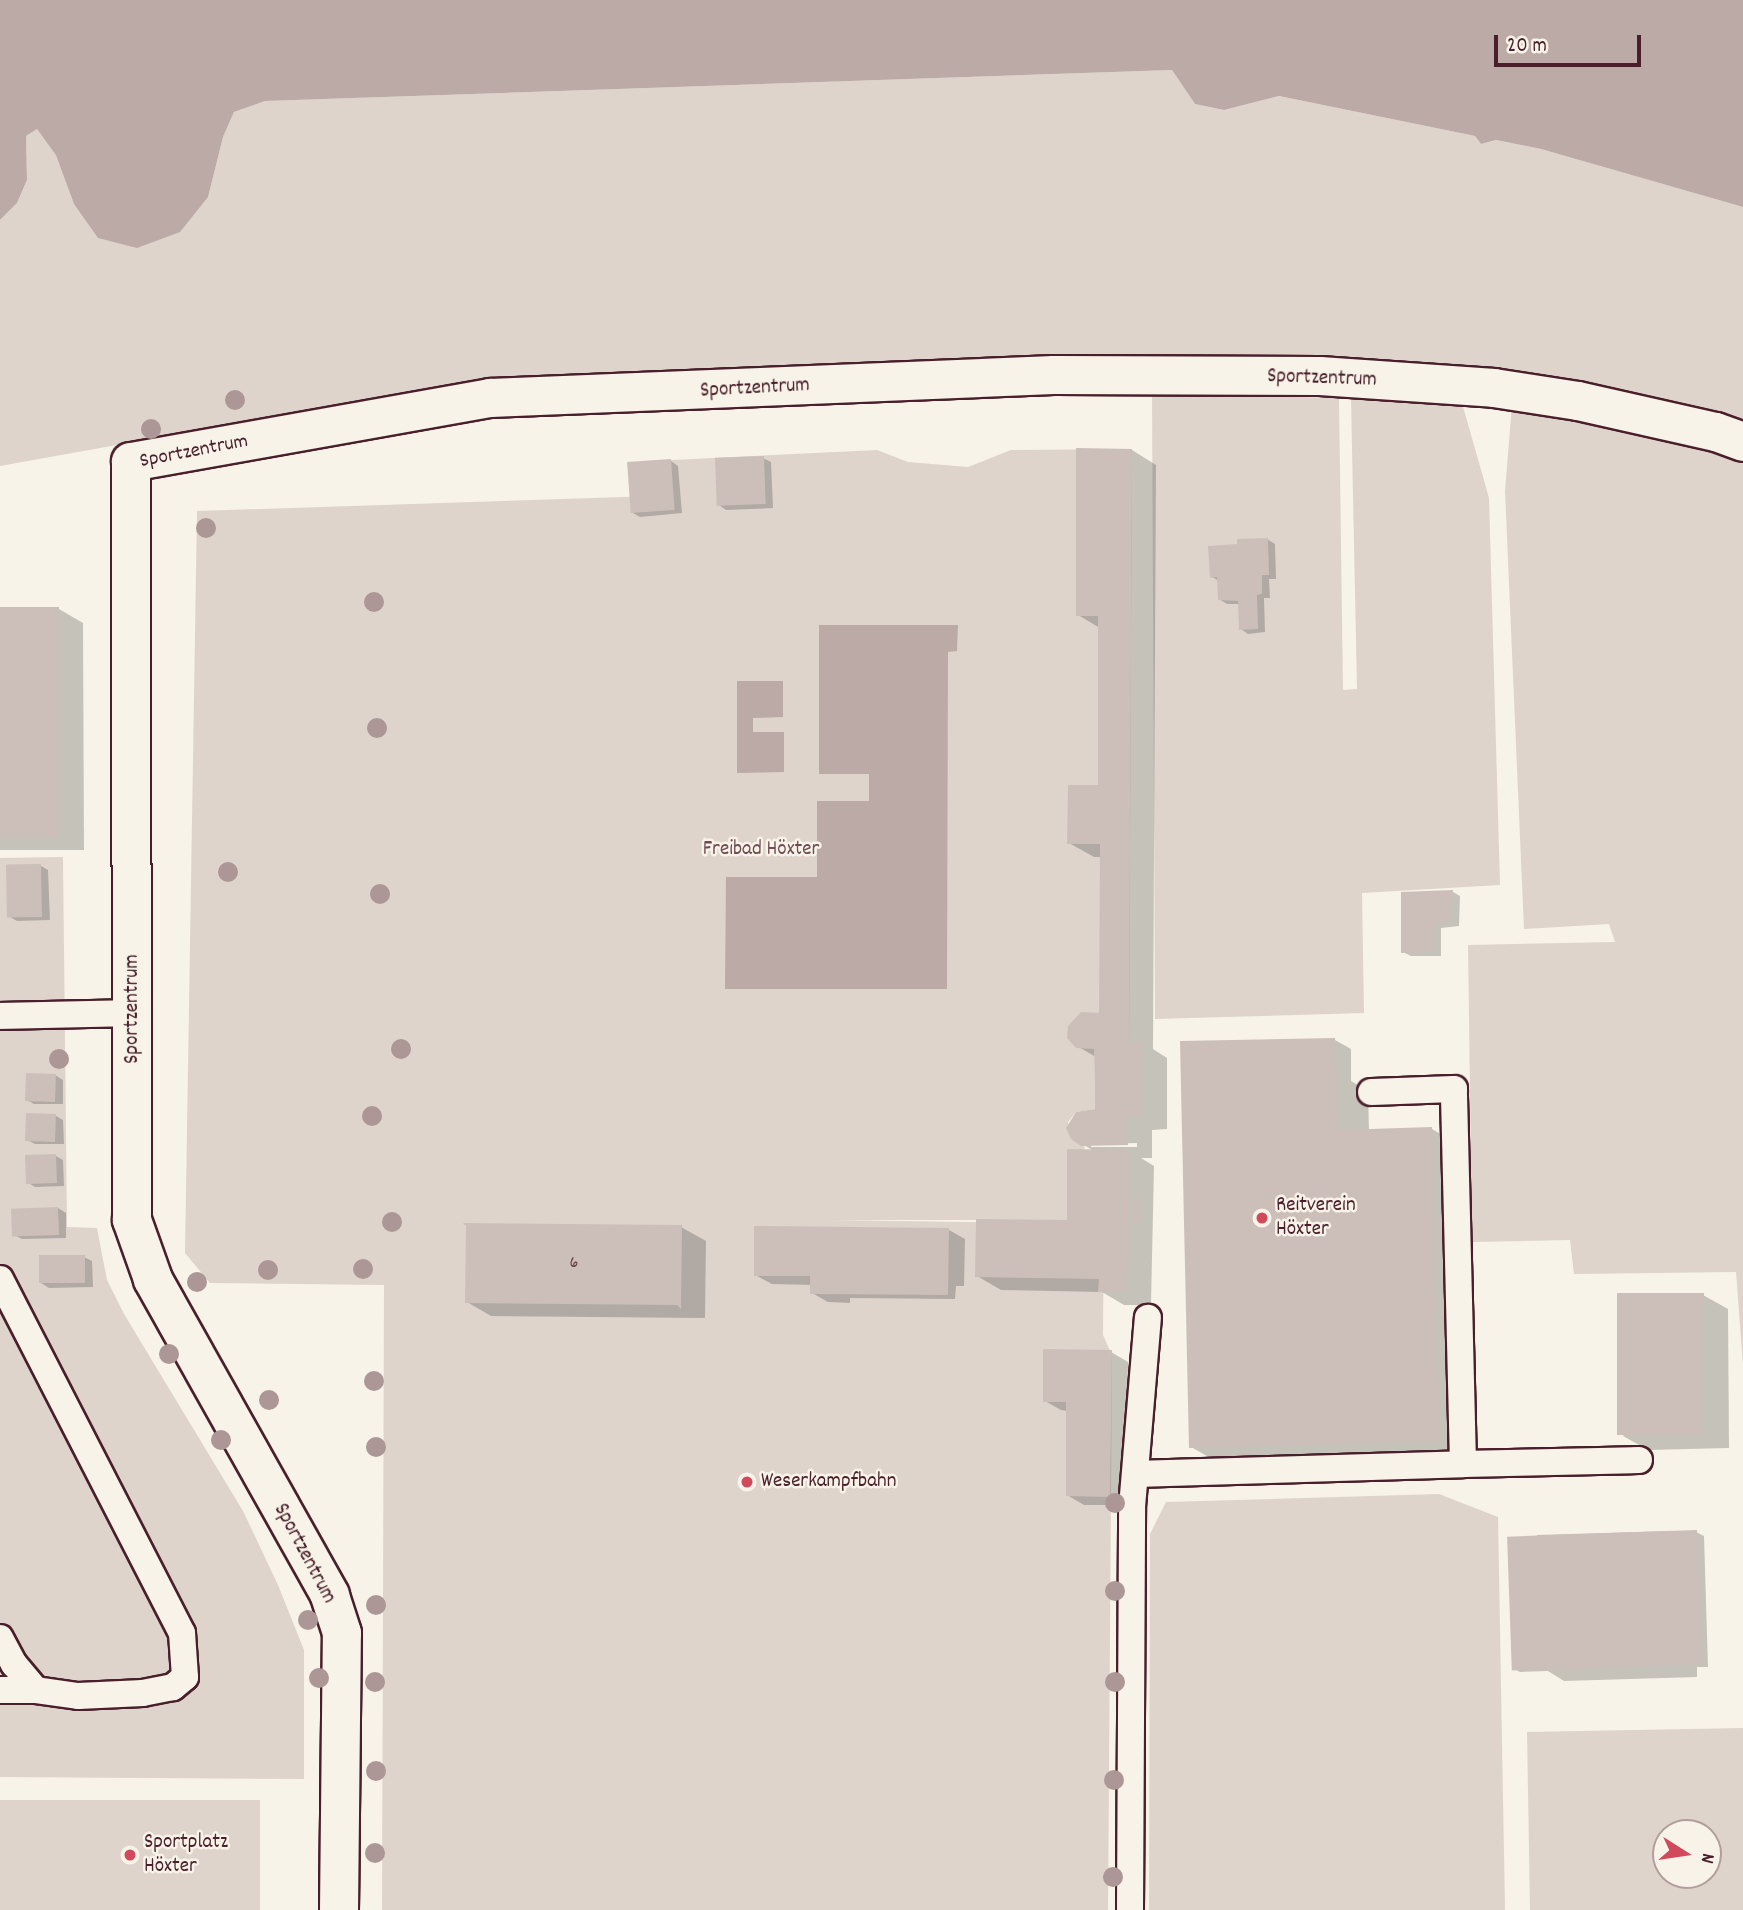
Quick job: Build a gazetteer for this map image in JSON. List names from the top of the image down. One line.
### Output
{"streets":{"street":["Sportzentrum"]},"parks":["Freibad Höxter"],"places":["Reitverein Höxter","Weserkampfbahn","Sportplatz Höxter"],"house_numbers":["6"],"scale_bar":"20 m","north":"right"}
